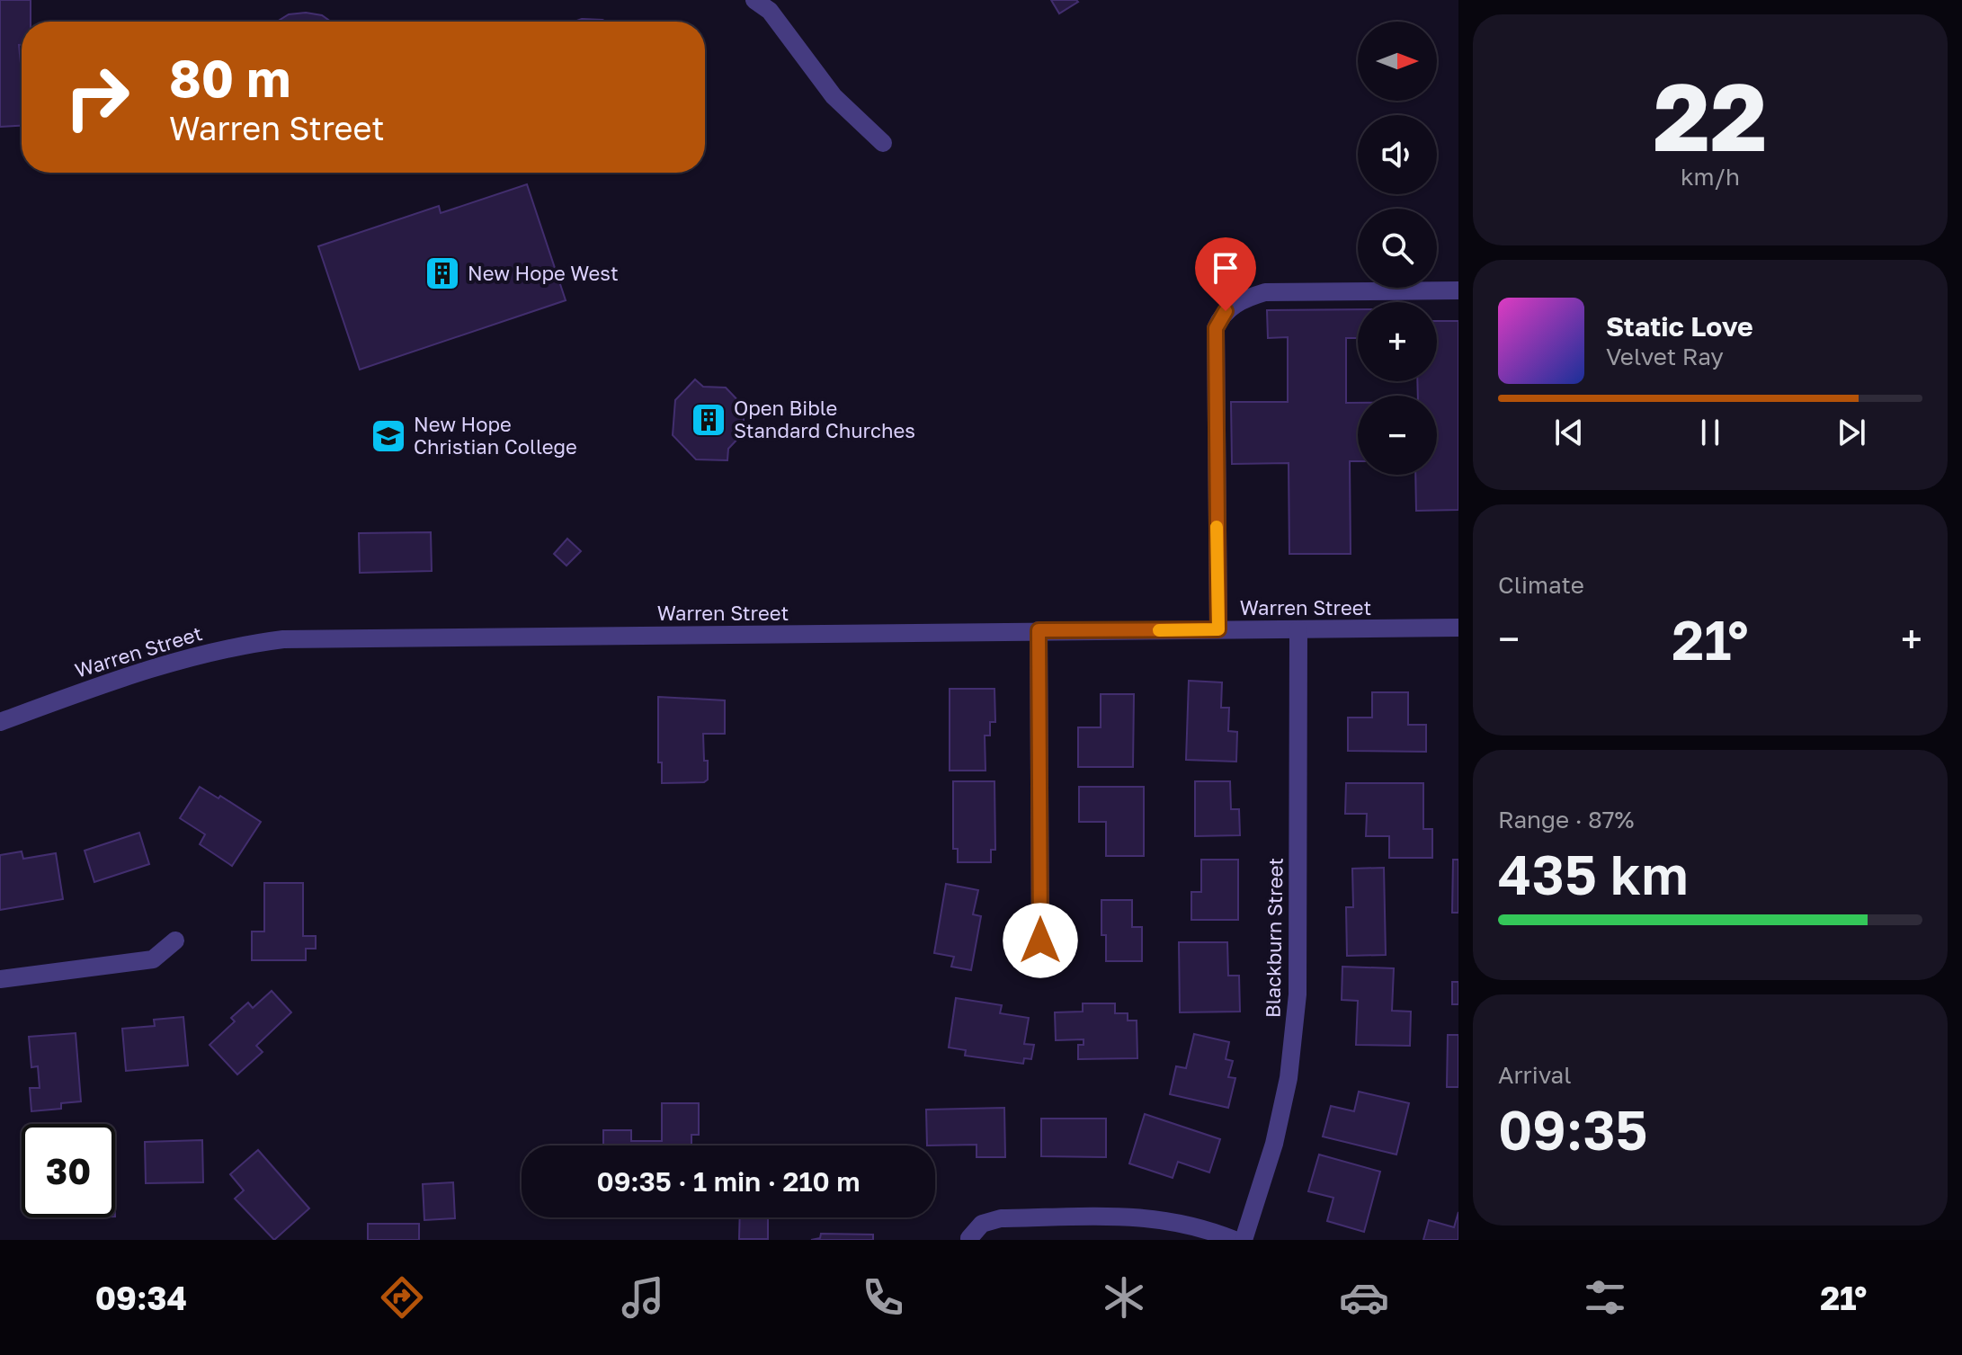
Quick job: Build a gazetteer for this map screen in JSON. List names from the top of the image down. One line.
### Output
{"streets":{"street":["Warren Street","Blackburn Street"]},"crossings":[["Warren Street","Blackburn Street"]],"places":{"building":["New Hope West","Open Bible Standard Churches"],"school or university":["New Hope Christian College"]},"north":"right","page":{"tile":[["22","km/h"],"Climate",["Range · 87%","435 km"],["Arrival","09:35"]],"map_buttons":["+","−"],"turn":["80 m","Warren Street"],"song":["Static Love","Velvet Ray"],"heat":["−","21°","+"],"limit":"30","trip":"09:35 · 1 min · 210 m","tabs":["09:34","21°"]}}
